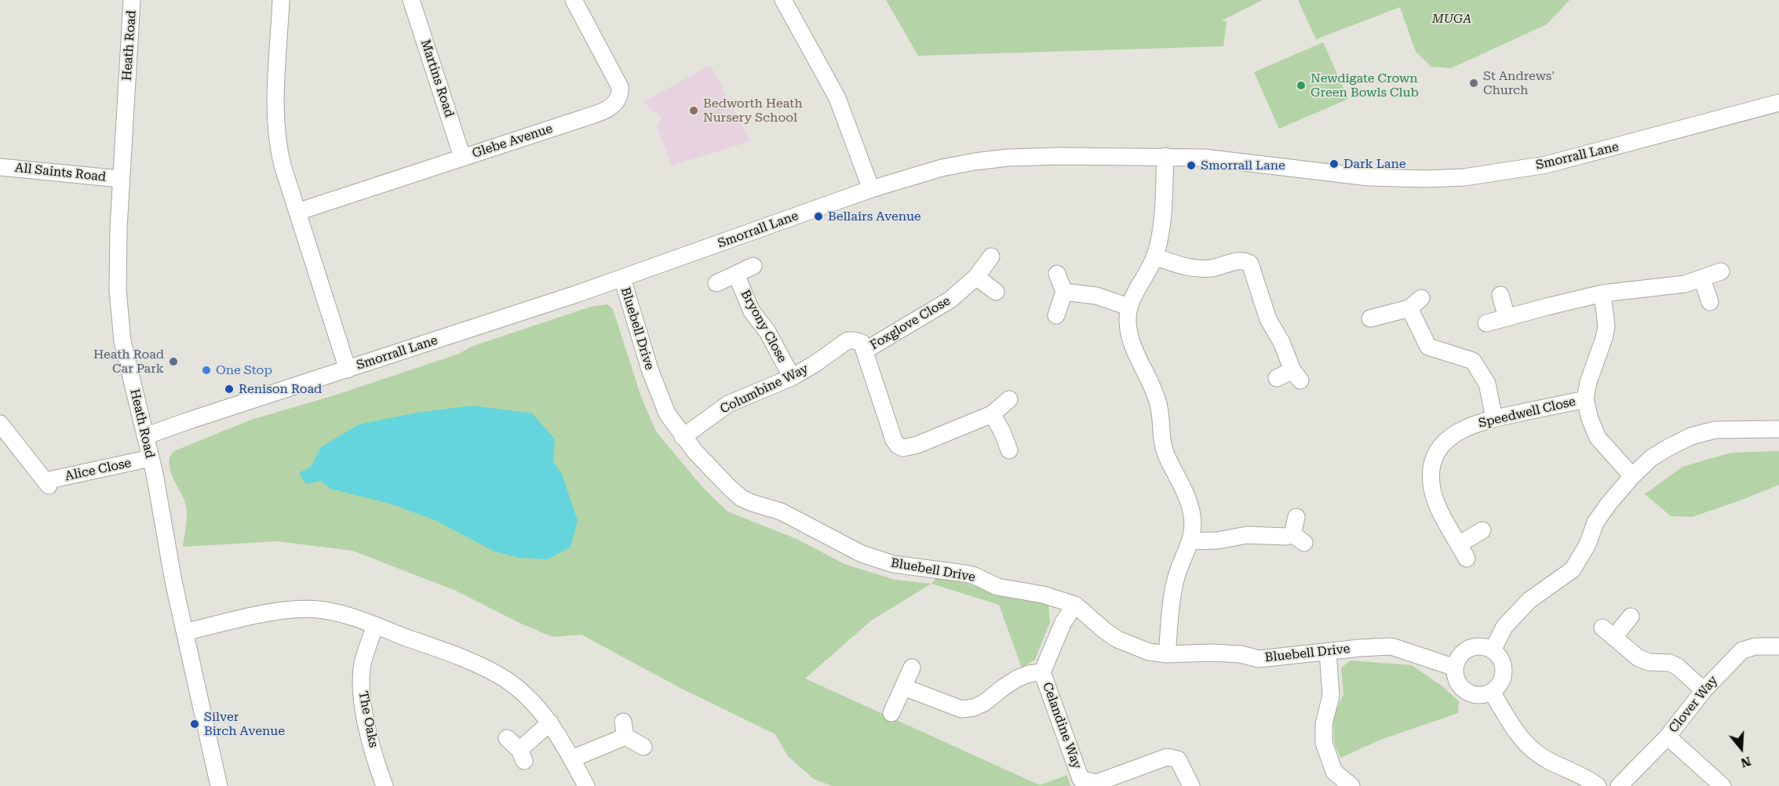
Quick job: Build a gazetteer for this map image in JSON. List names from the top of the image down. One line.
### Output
{"streets":{"street":["Heath Road","Martins Road","Glebe Avenue","Smorrall Lane","All Saints Road","Foxglove Close","Bryony Close","Bluebell Drive","Columbine Way","Speedwell Close","Alice Close","Clover Way","The Oaks","Celandine Way"]},"crossings":[["Heath Road","Smorrall Lane"],["Heath Road","All Saints Road"],["Heath Road","Alice Close"],["Martins Road","Glebe Avenue"],["Smorrall Lane","Bluebell Drive"],["Foxglove Close","Columbine Way"],["Bryony Close","Columbine Way"],["Bluebell Drive","Columbine Way"],["Bluebell Drive","Celandine Way"]],"parks":["MUGA"],"places":["St Andrews' Church","Newdigate Crown Green Bowls Club","Bedworth Heath Nursery School","Dark Lane","Smorrall Lane","Bellairs Avenue","Heath Road Car Park","One Stop","Renison Road","Silver Birch Avenue"],"north":"bottom"}
